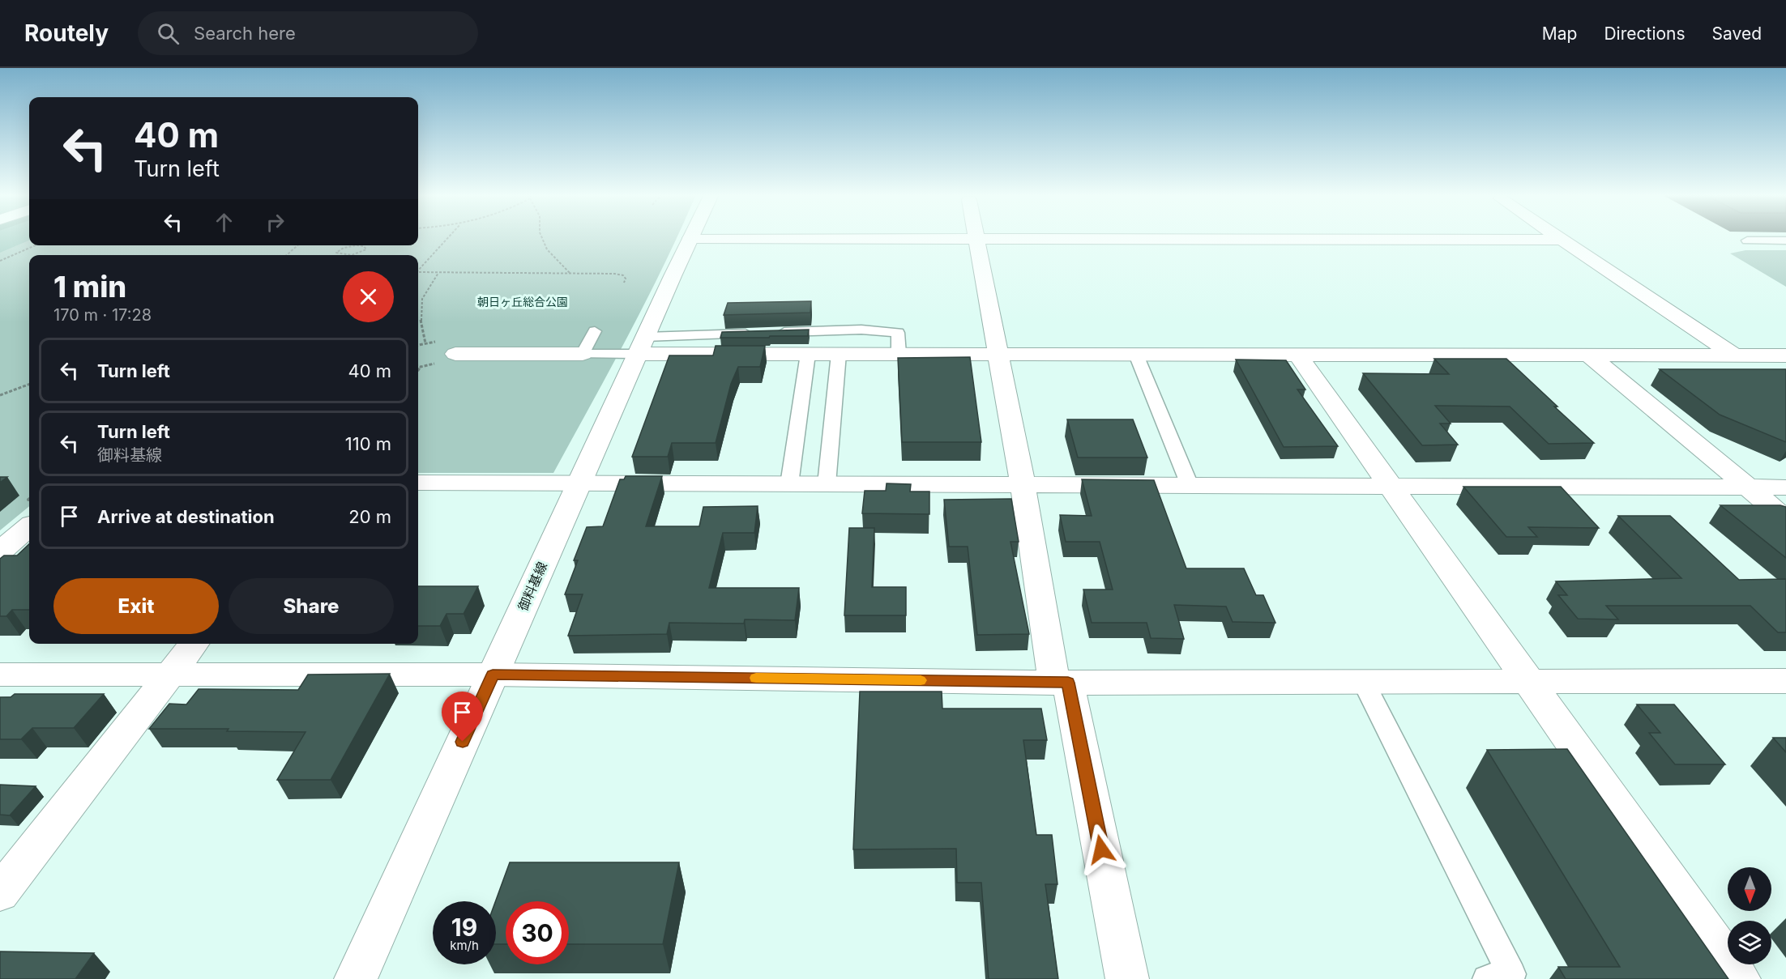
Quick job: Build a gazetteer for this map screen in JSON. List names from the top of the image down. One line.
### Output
{"streets":{"street":["御料基線"]},"parks":["朝日ヶ丘総合公園"],"north":"bottom","page":{"header":"Routely","search":"Search here","nav":["Map","Directions","Saved"],"turn":["40 m","Turn left"],"heading":["1 min","170 m · 17:28"],"list":[{"name":"Turn left","value":"40 m"},{"name":"Turn left","note":"御料基線","value":"110 m"},{"name":"Arrive at destination","value":"20 m"}],"buttons":["Exit","Share"],"speed":"19 km/h","limit":"30"}}
